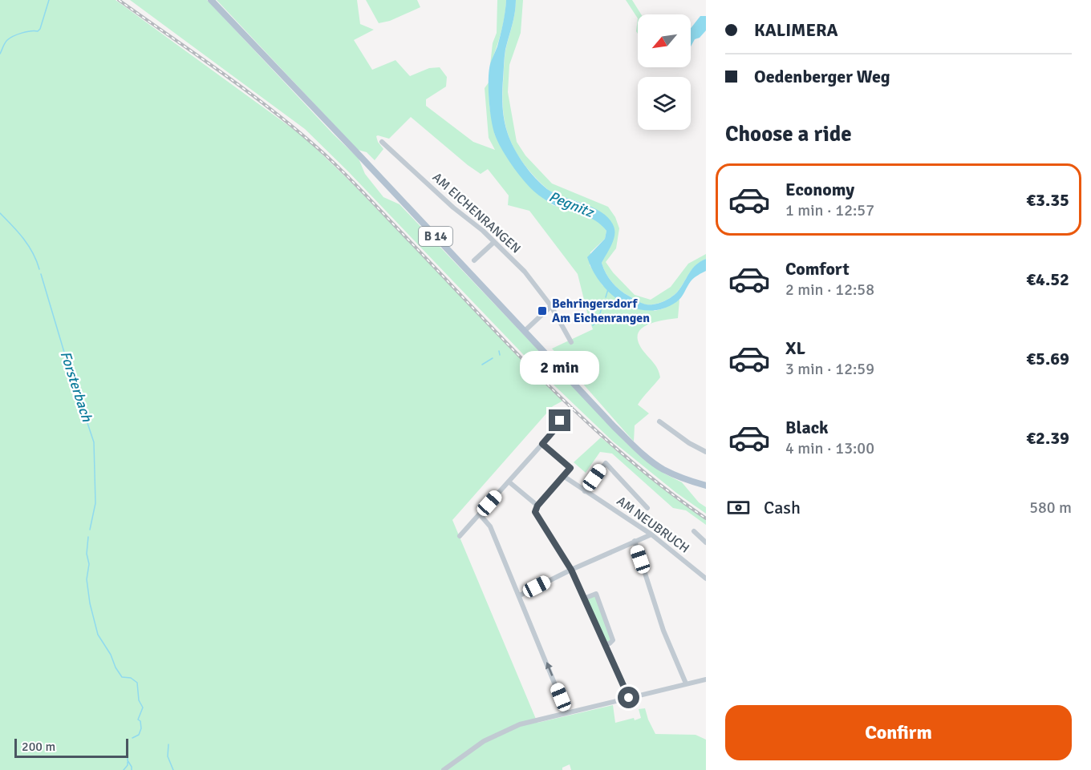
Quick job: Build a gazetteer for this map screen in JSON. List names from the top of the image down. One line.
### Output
{"streets":{"main road":["B 14"],"street":["AM EICHENRANGEN","AM NEUBRUCH"]},"water":["Pegnitz","Forsterbach"],"places":{"transit":["Behringersdorf Am Eichenrangen"]},"scale_bar":"200 m","north":"bottom left","page":{"banner":["KALIMERA","Oedenberger Weg"],"heading":"Choose a ride","list":[{"name":"Economy","note":"1 min · 12:57","value":"€3.35"},{"name":"Comfort","note":"2 min · 12:58","value":"€4.52"},{"name":"XL","note":"3 min · 12:59","value":"€5.69"},{"name":"Black","note":"4 min · 13:00","value":"€2.39"}],"bubble":"2 min","pay":["Cash","580 m"],"buttons":"Confirm","scale":"200 m"}}
